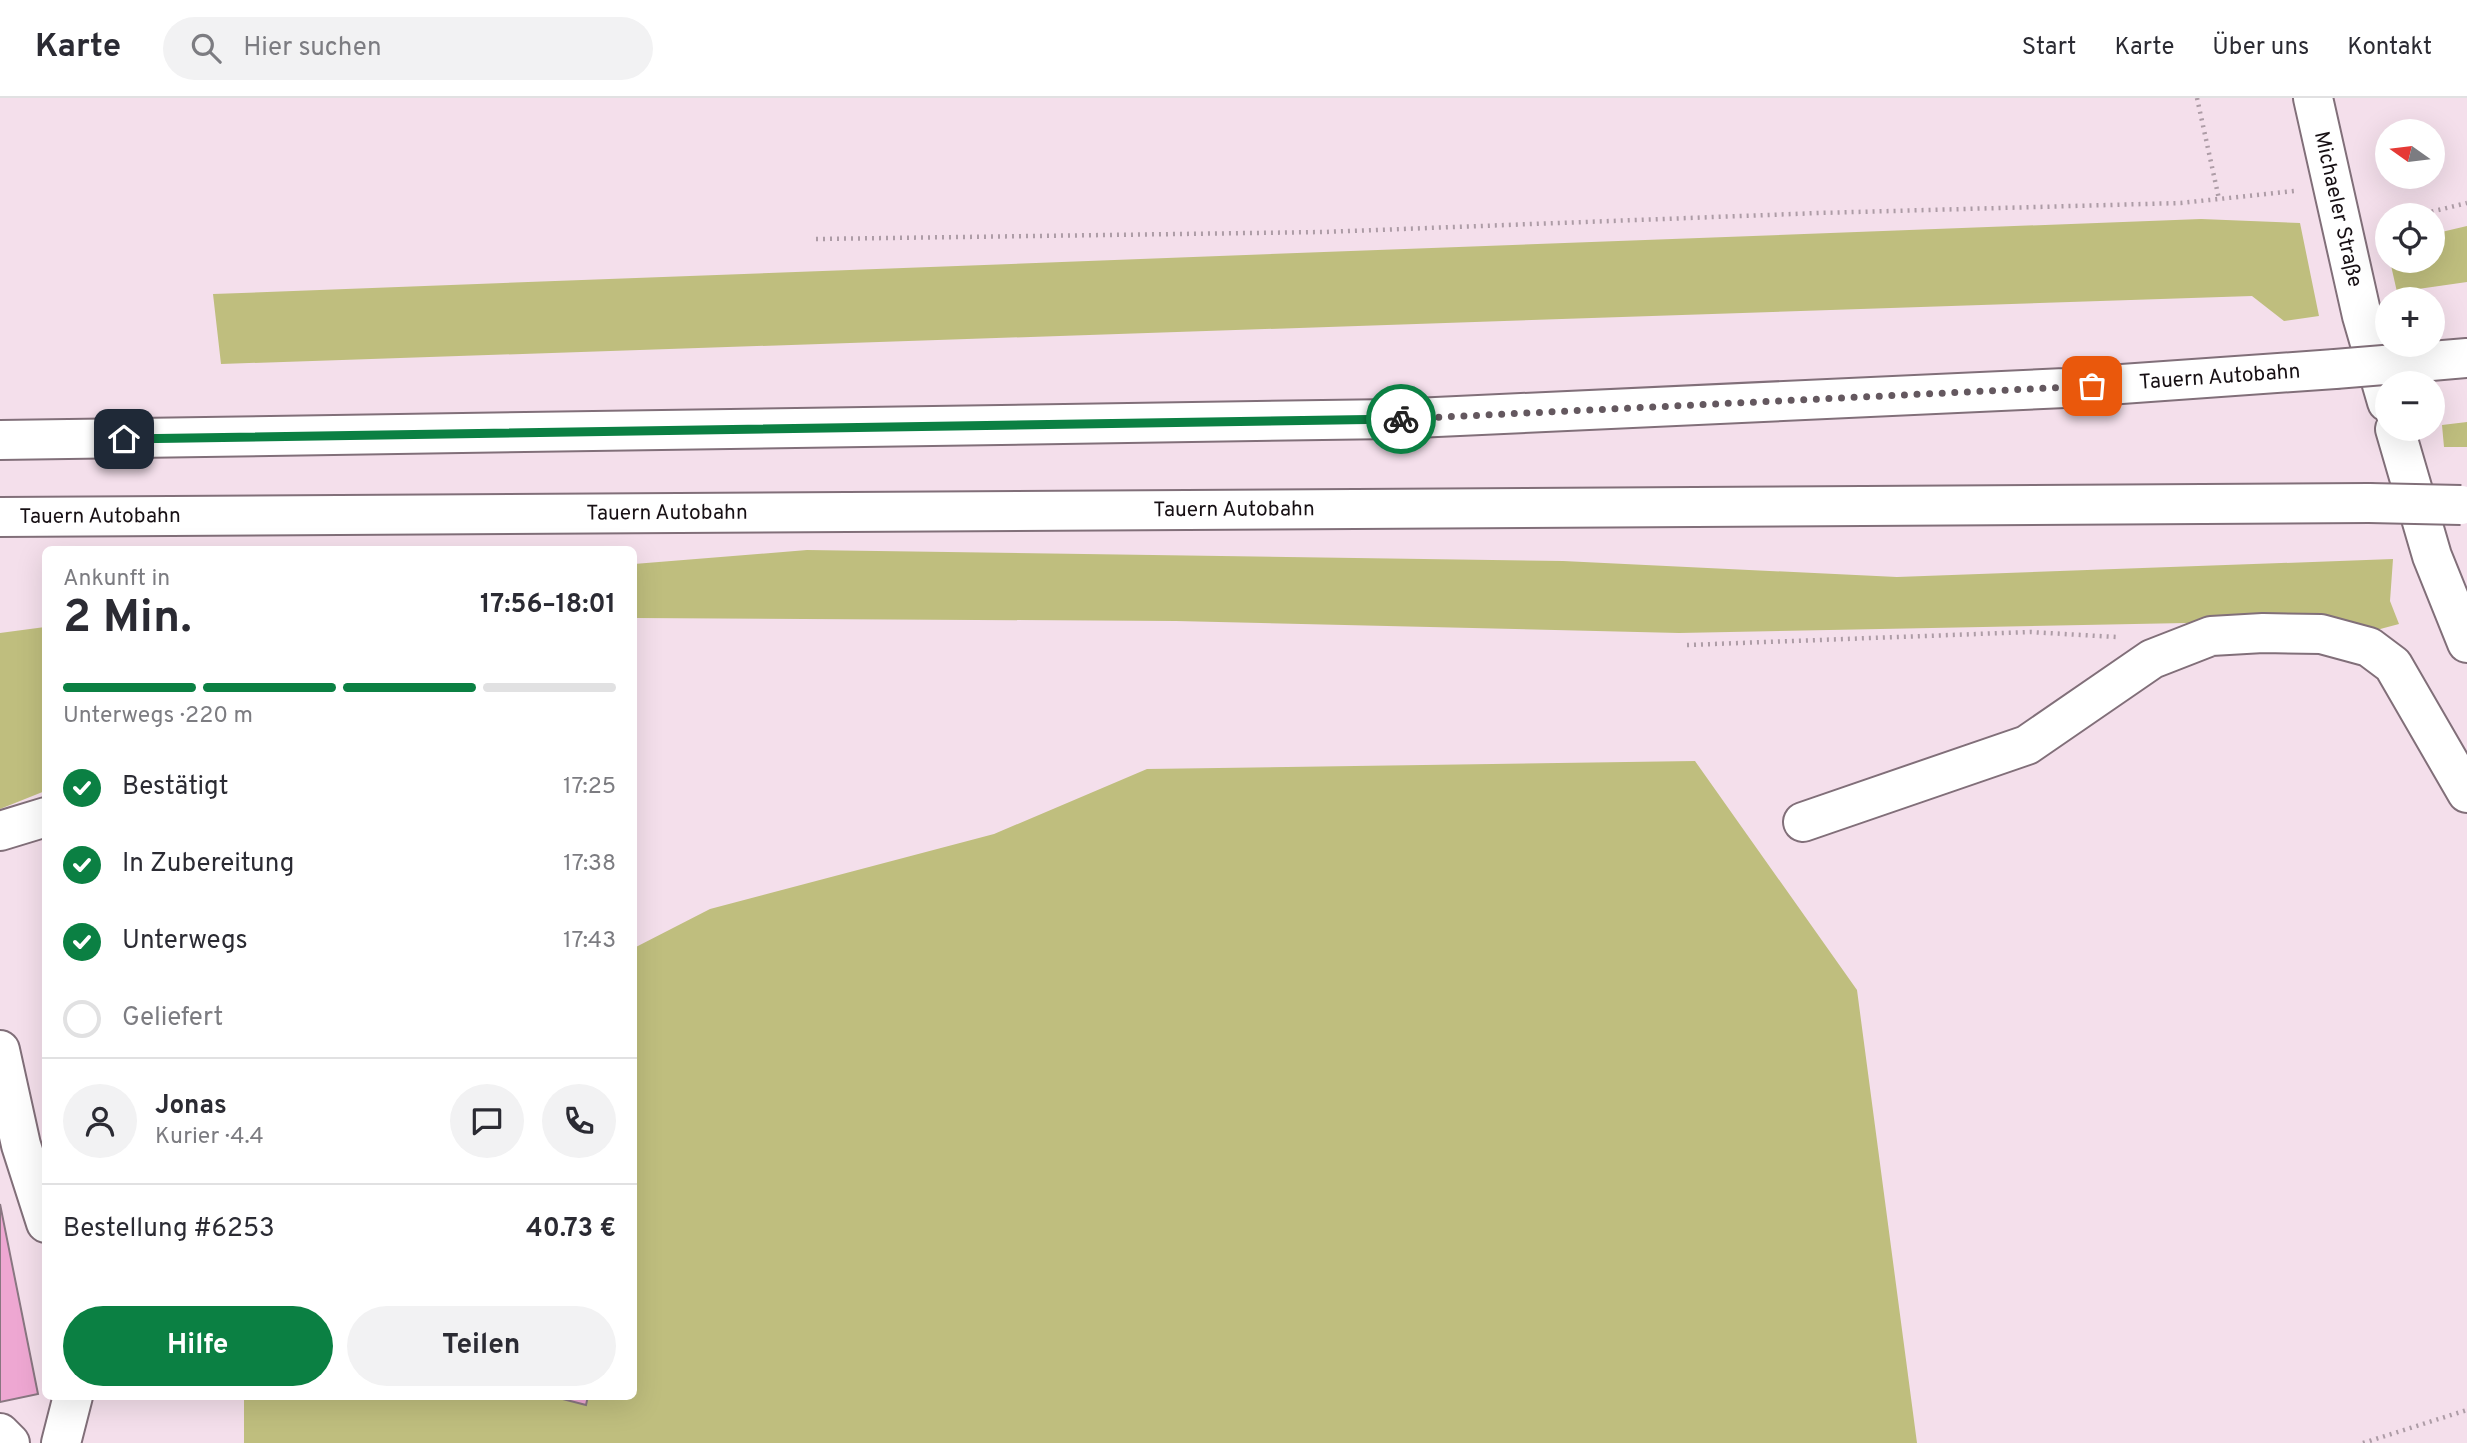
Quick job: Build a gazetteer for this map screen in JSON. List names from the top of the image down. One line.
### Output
{"streets":{"main road":["Michaeler Straße","Tauern Autobahn"]},"north":"left","page":{"header":"Karte","search":"Hier suchen","nav":["Start","Karte","Über uns","Kontakt"],"map_buttons":["+","−"],"heading":["2 Min.","Ankunft in","17:56–18:01"],"panel":["Jonas","Kurier · 4.4","Bestellung #6253","40.73 €"],"bar":"Unterwegs · 220 m","list":[["Bestätigt","17:25"],["In Zubereitung","17:38"],["Unterwegs","17:43"],"Geliefert"],"buttons":["Hilfe","Teilen"]}}
